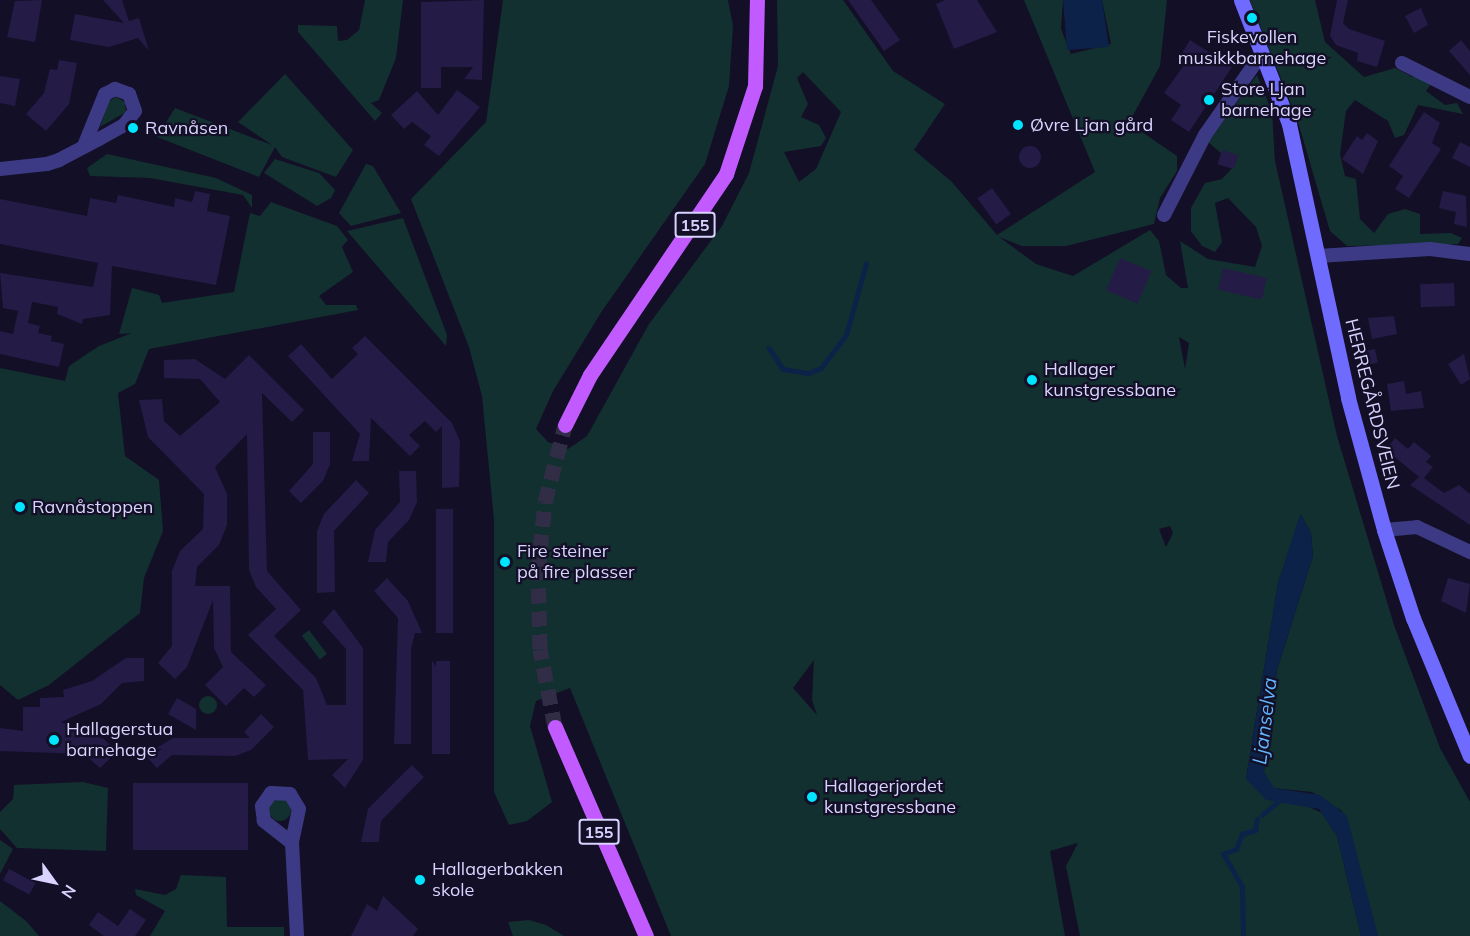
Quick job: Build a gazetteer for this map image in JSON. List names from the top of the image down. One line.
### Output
{"streets":{"main road":["155"],"street":["HERREGÅRDSVEIEN"]},"water":["Ljanselva"],"places":["Fiskevollen musikkbarnehage","Store Ljan barnehage","Øvre Ljan gård","Ravnåsen","Hallager kunstgressbane","Ravnåstoppen","Fire steiner på fire plasser","Hallagerstua barnehage","Hallagerjordet kunstgressbane","Hallagerbakken skole"],"north":"bottom right"}
